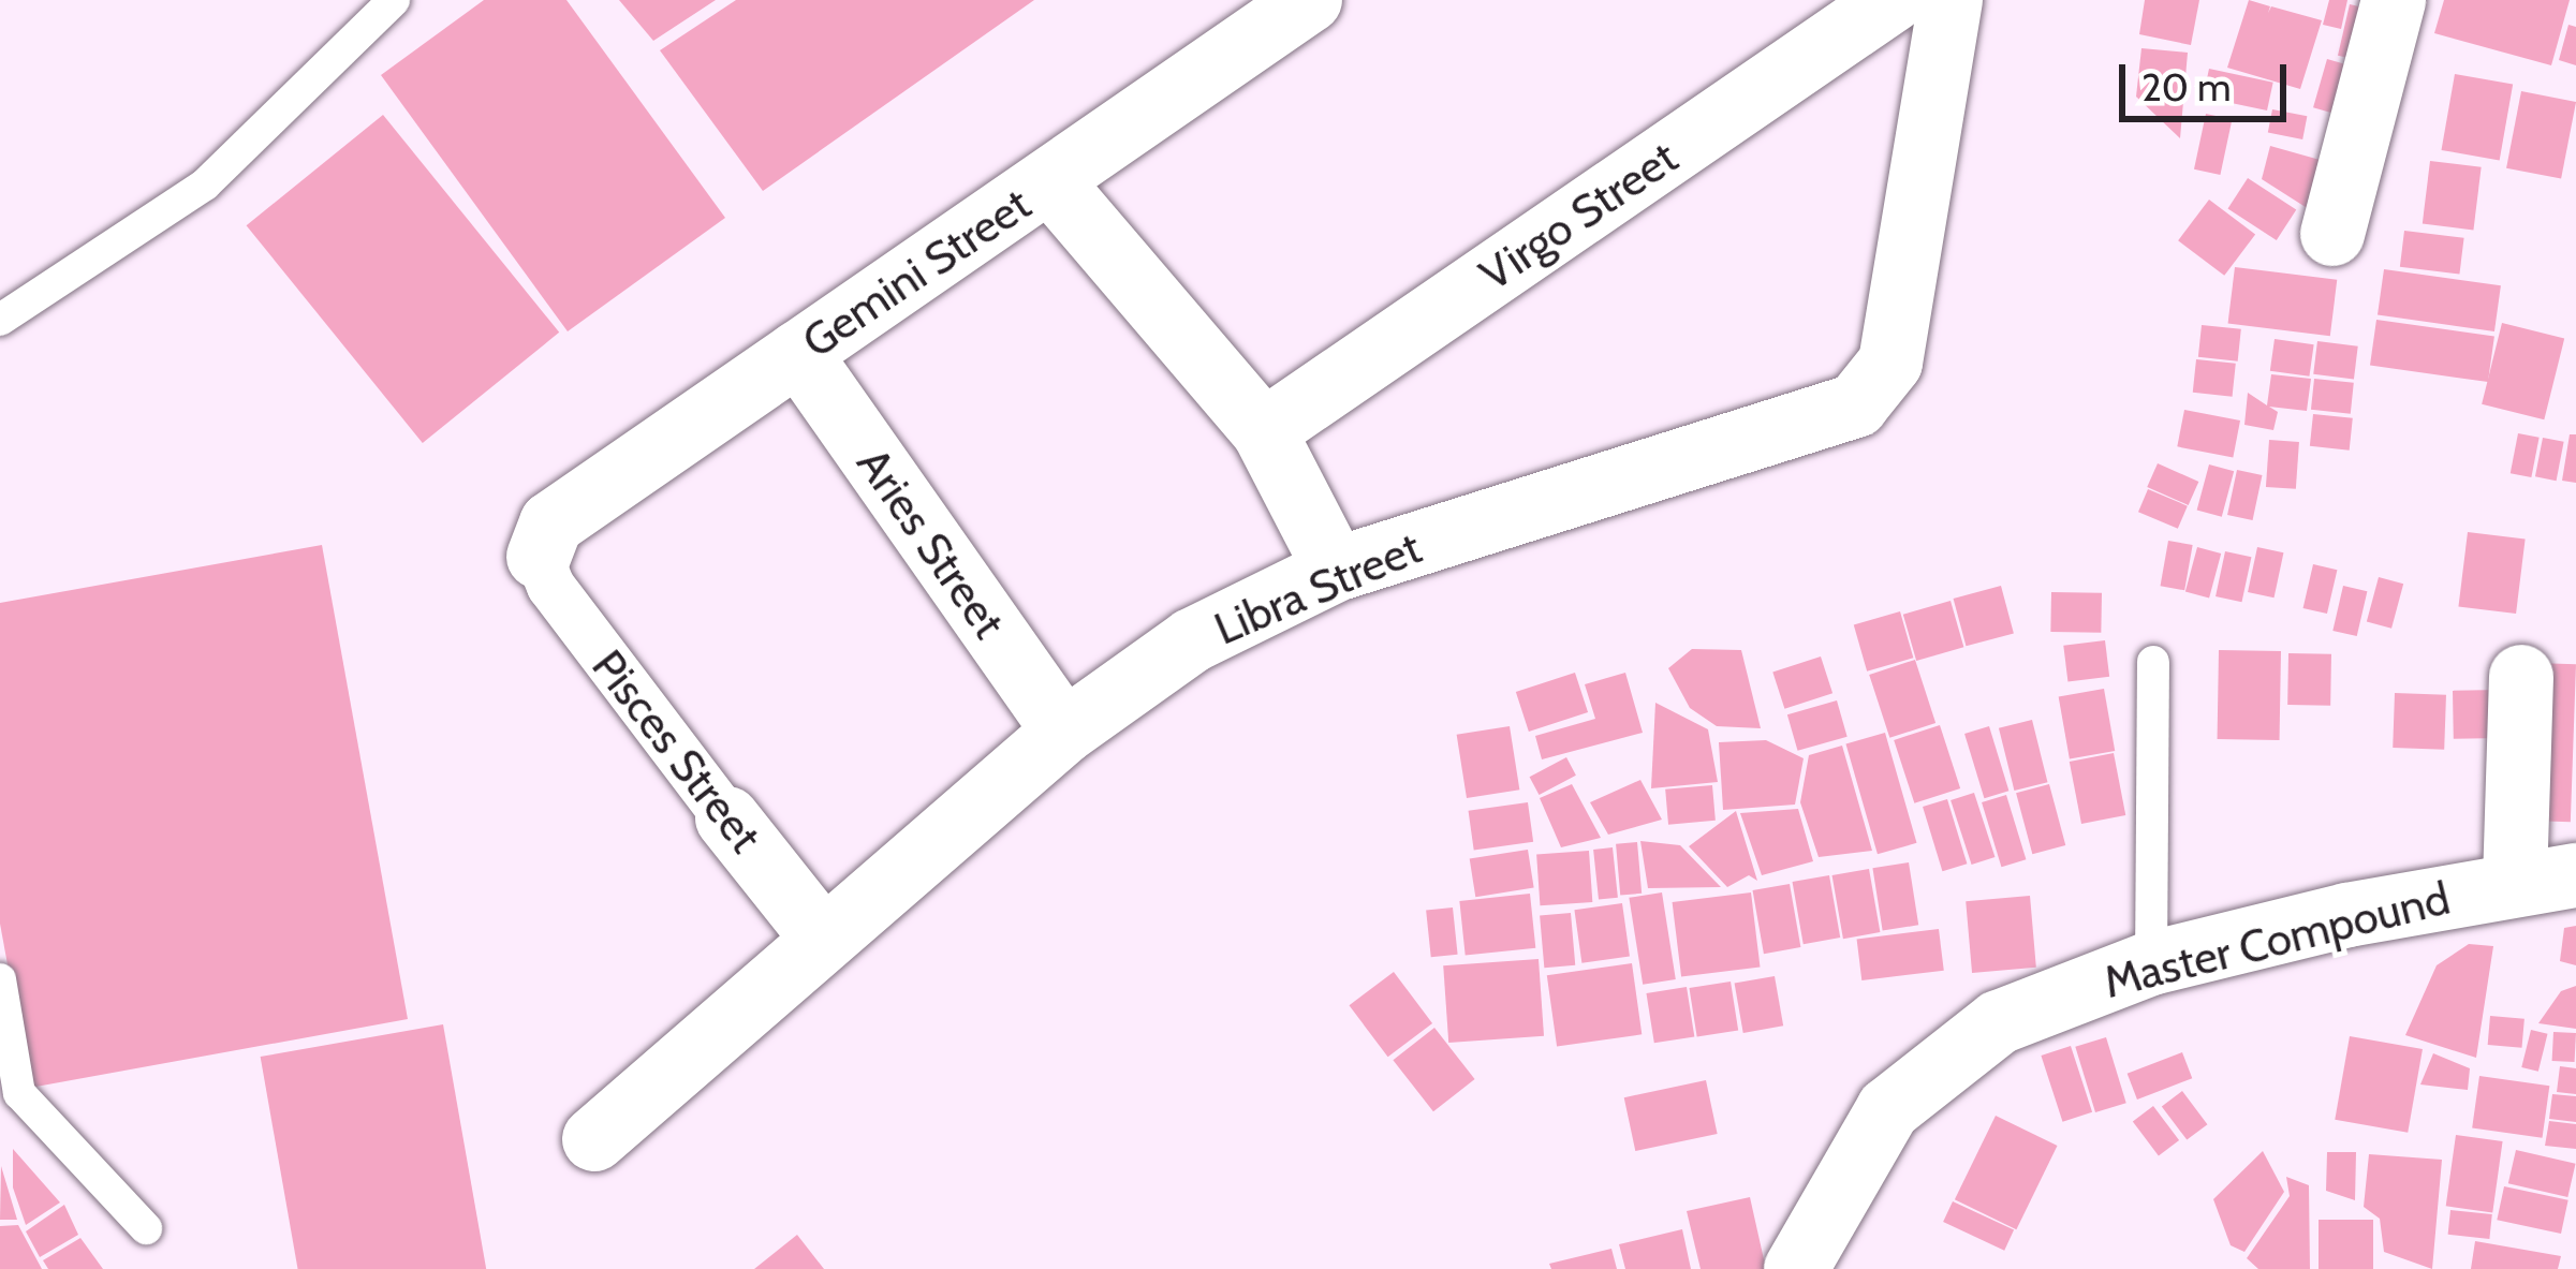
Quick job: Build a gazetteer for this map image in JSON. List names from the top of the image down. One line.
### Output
{"streets":{"street":["Virgo Street","Gemini Street","Aries Street","Libra Street","Pisces Street","Master Compound"]},"crossings":[["Gemini Street","Aries Street"],["Gemini Street","Pisces Street"],["Aries Street","Libra Street"],["Libra Street","Pisces Street"]],"scale_bar":"20 m"}
